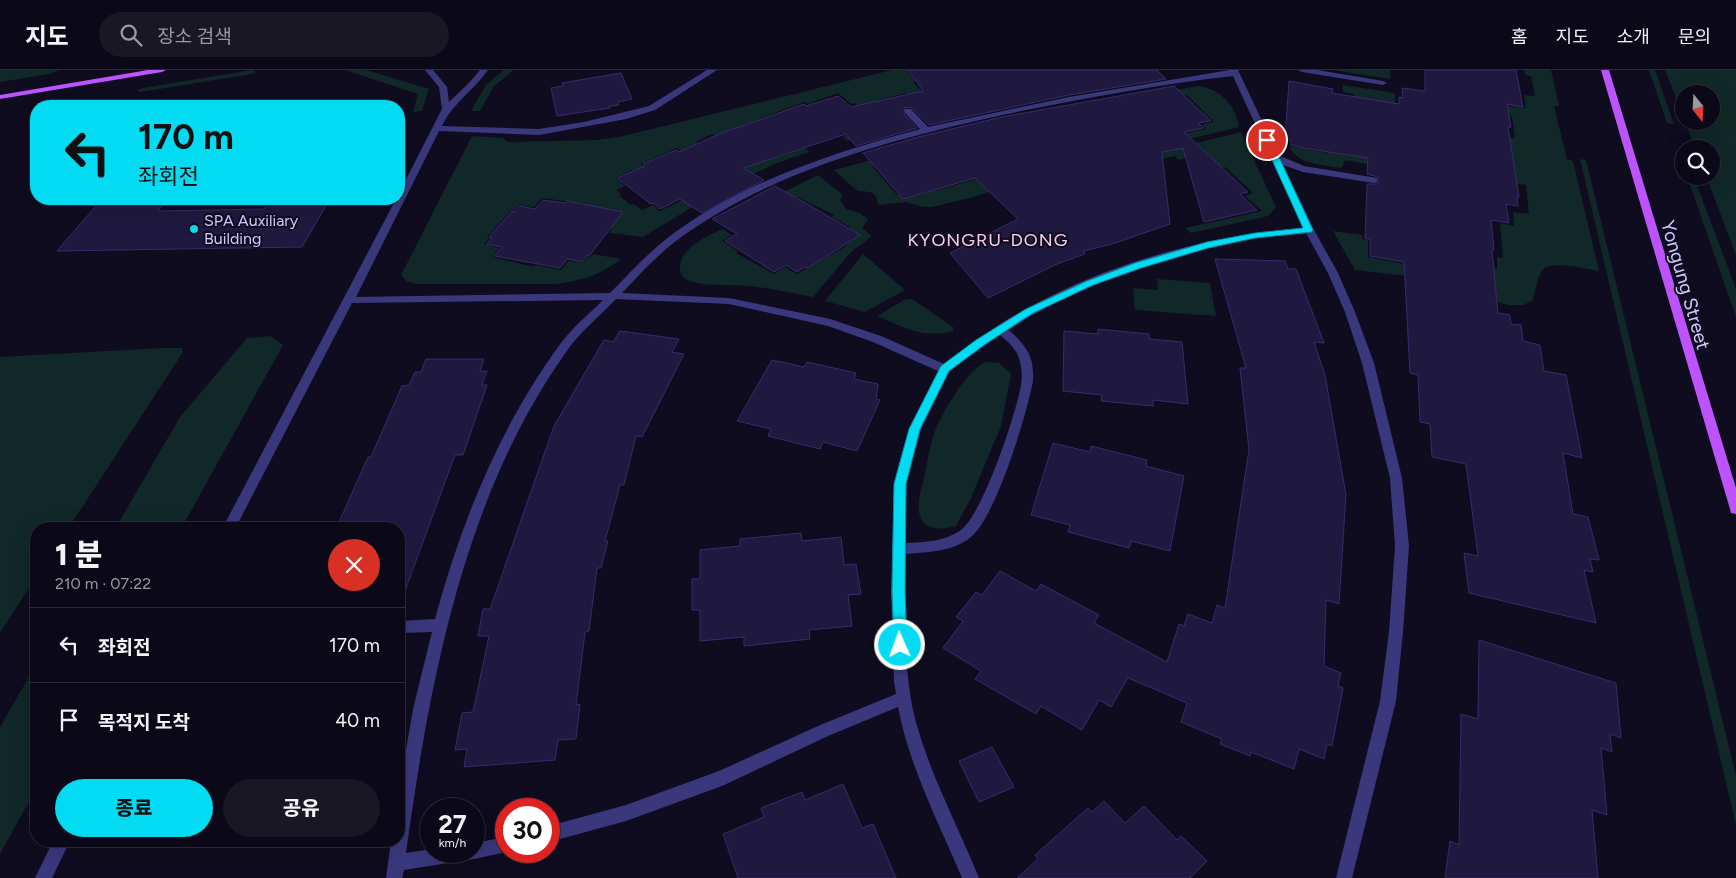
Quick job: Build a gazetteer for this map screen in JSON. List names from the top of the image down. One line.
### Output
{"streets":{"main road":["Yongung Street"]},"districts":["KYONGRU-DONG"],"places":["SPA Auxiliary Building"],"north":"bottom","page":{"header":"지도","search":"장소 검색","nav":["홈","지도","소개","문의"],"turn":["170 m","좌회전"],"heading":["1 분","210 m · 07:22"],"list":[{"name":"좌회전","value":"170 m"},{"name":"목적지 도착","value":"40 m"}],"buttons":["종료","공유"],"speed":"27 km/h","limit":"30"}}
